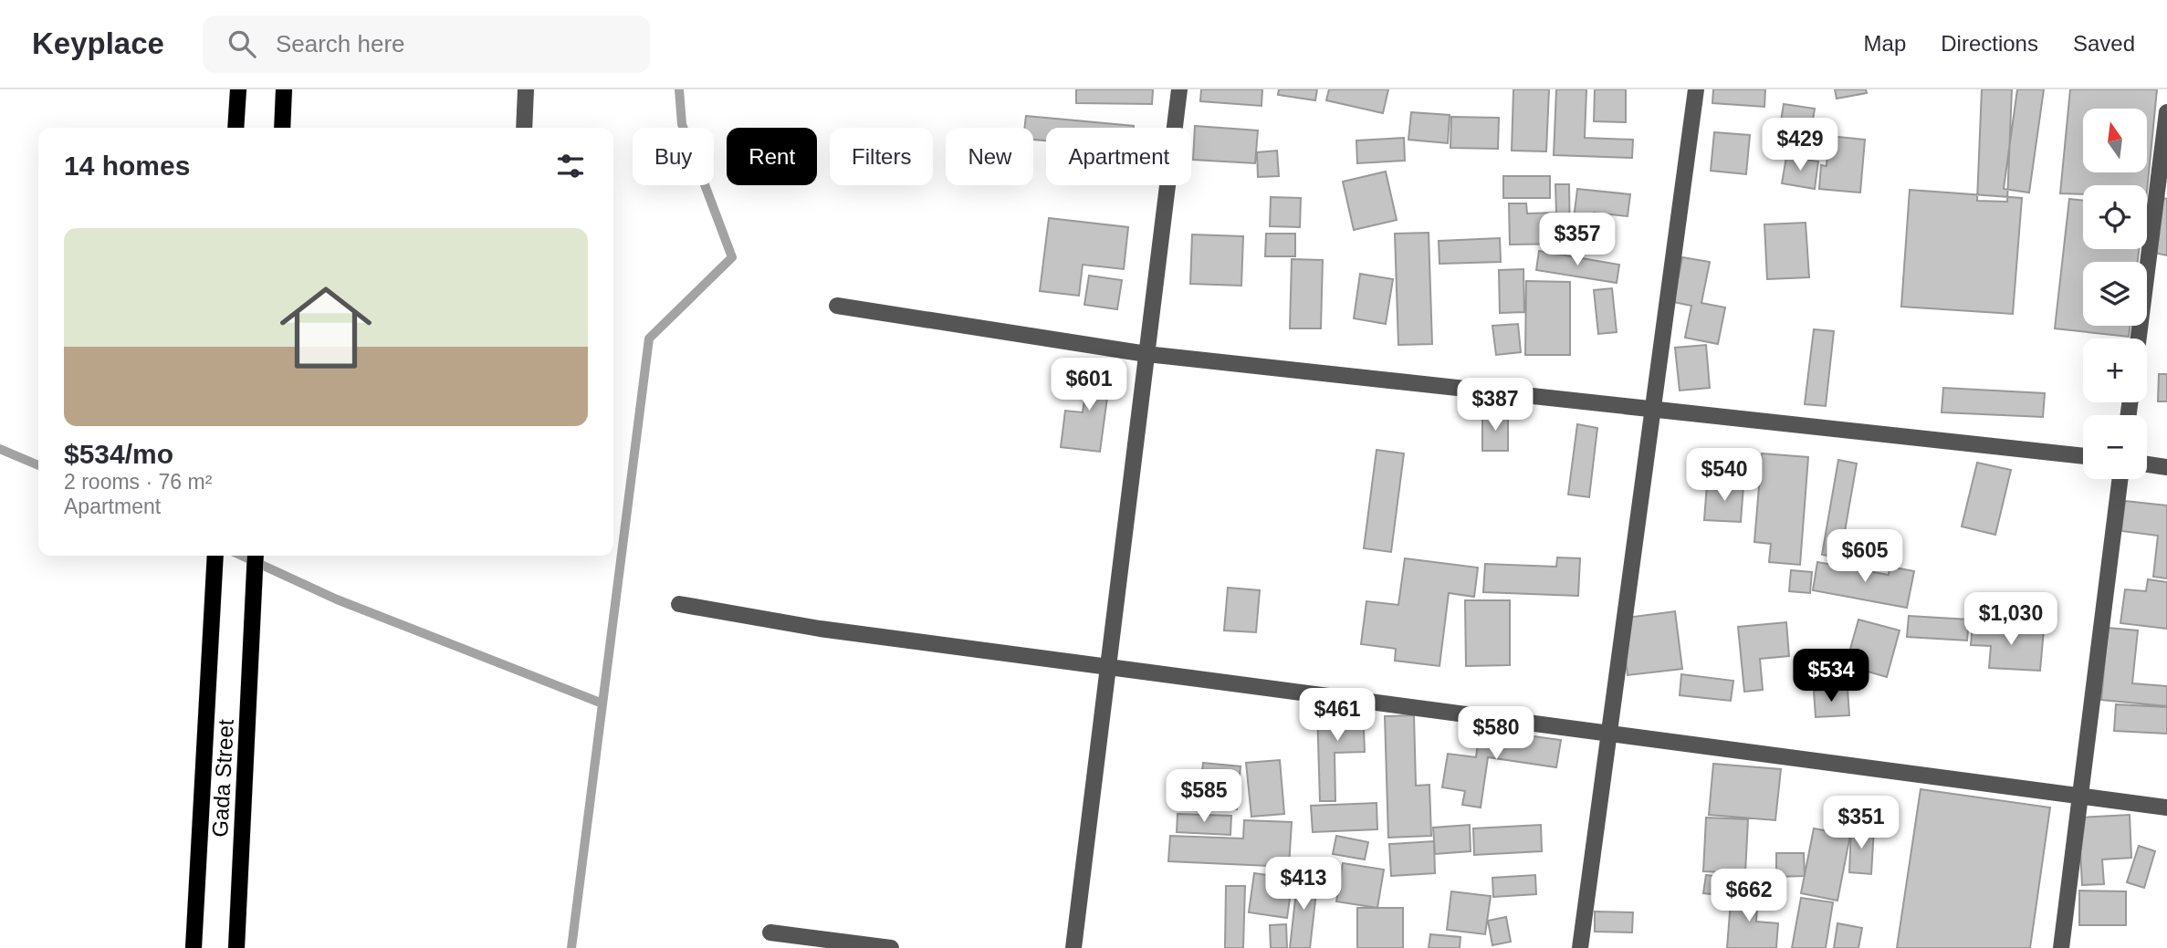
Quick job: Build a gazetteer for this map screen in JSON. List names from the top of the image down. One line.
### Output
{"streets":{"main road":["Gada Street"]},"north":"top","page":{"header":"Keyplace","search":"Search here","nav":["Map","Directions","Saved"],"map_buttons":["+","−"],"price":["$429","$357","$601","$387","$540","$605","$1,030","$534","$461","$580","$585","$351","$413","$662"],"chip":["Buy","Rent","Filters","New","Apartment"],"heading":"14 homes","list":[{"name":"$534/mo","note":"2 rooms · 76 m² · Apartment"}]}}
